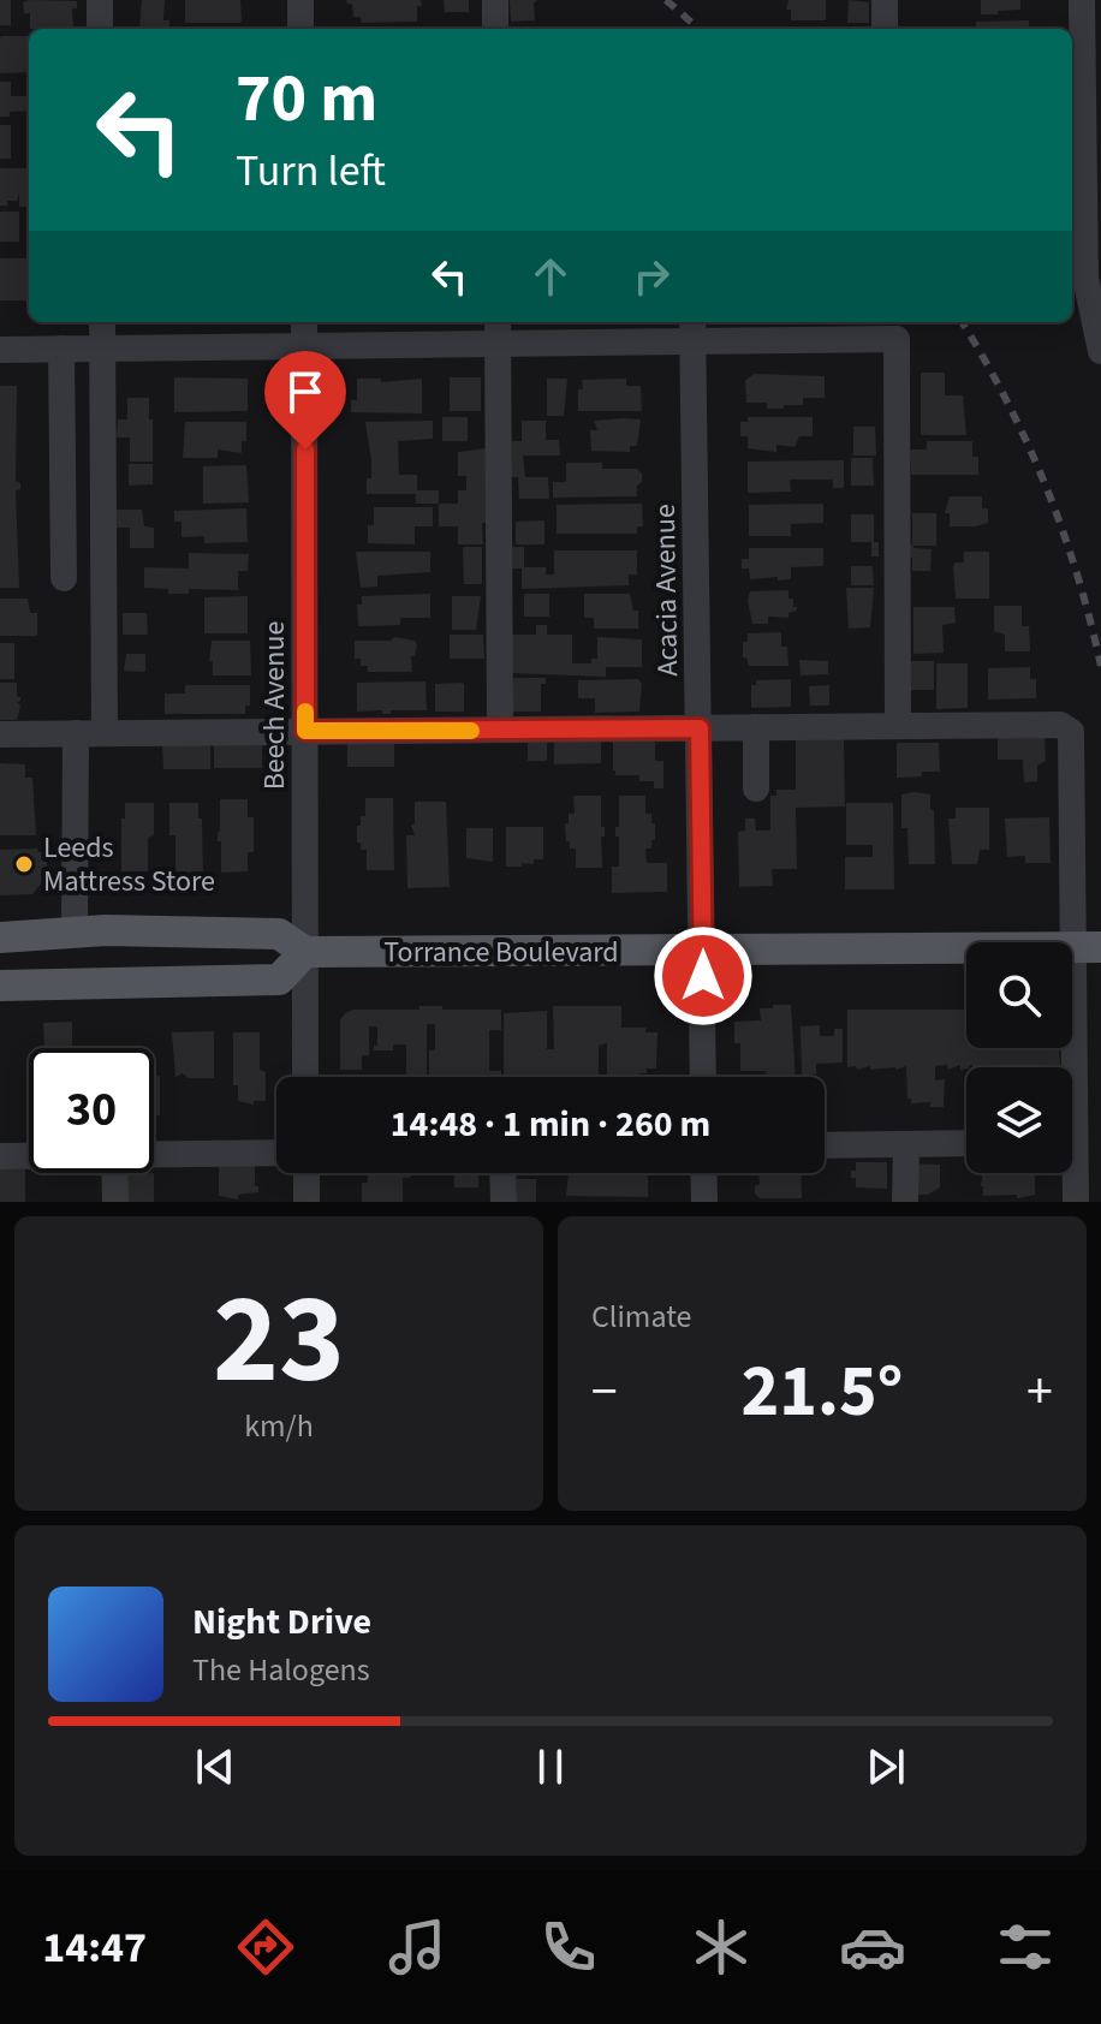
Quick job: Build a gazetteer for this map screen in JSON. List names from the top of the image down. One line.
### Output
{"streets":{"main road":["Torrance Boulevard"],"street":["Acacia Avenue","Beech Avenue"]},"crossings":[["Acacia Avenue","Torrance Boulevard"],["Beech Avenue","Torrance Boulevard"]],"places":["Leeds Mattress Store"],"page":{"turn":["70 m","Turn left"],"limit":"30","trip":"14:48 · 1 min · 260 m","tile":[["23","km/h"],"Climate"],"heat":["−","21.5°","+"],"song":["Night Drive","The Halogens"],"tabs":"14:47"}}
